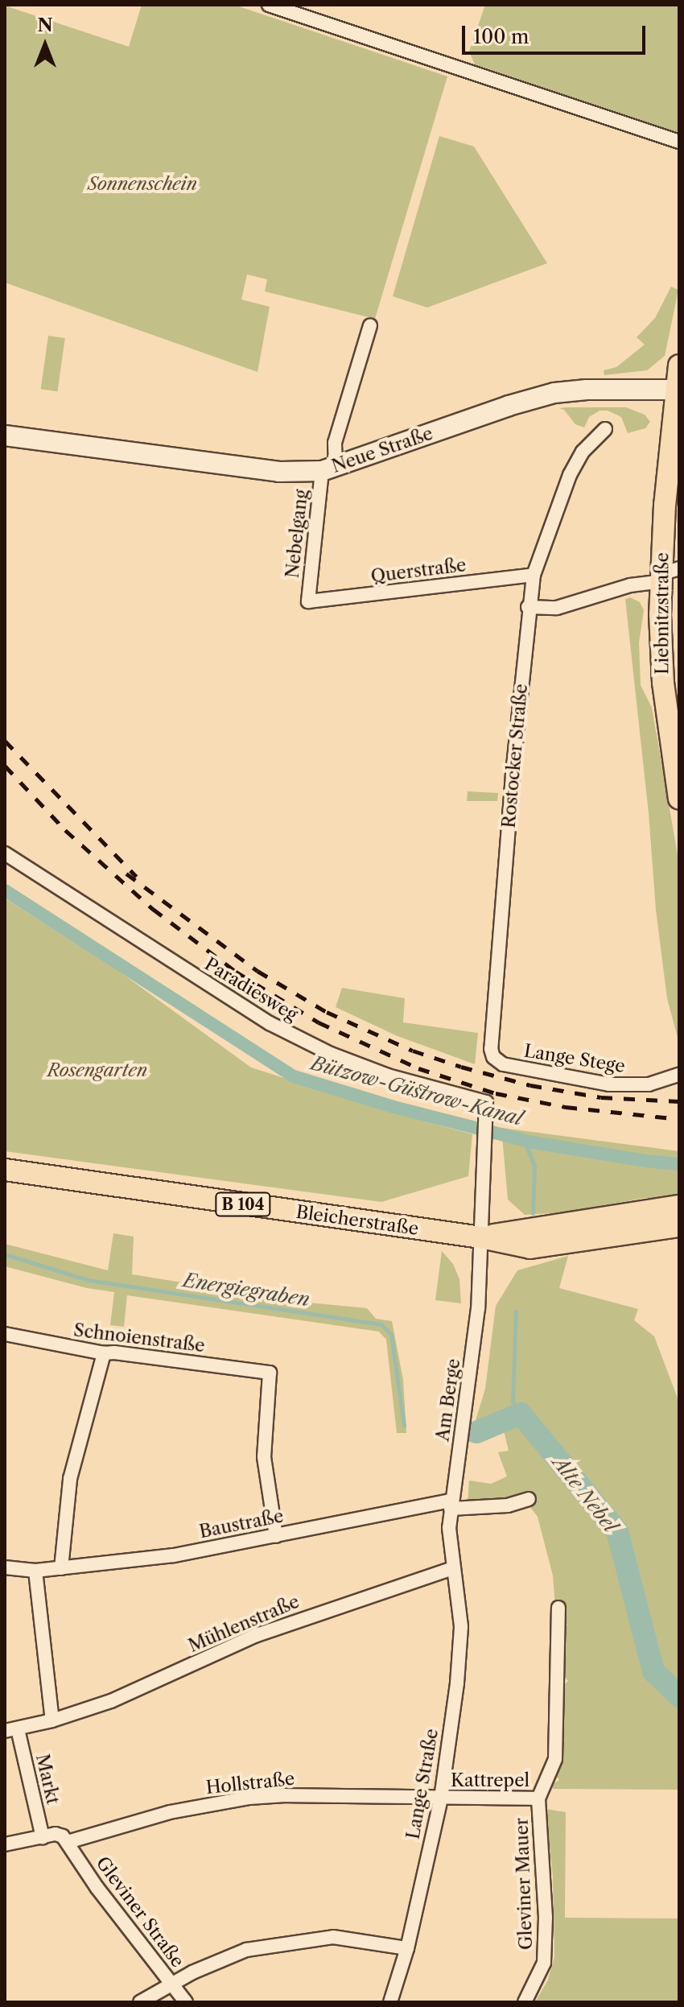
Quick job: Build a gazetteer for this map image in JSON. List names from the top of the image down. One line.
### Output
{"streets":{"main road":["Neue Straße","Liebnitzstraße","B 104","Bleicherstraße"],"street":["Nebelgang","Querstraße","Rostocker Straße","Paradiesweg","Lange Stege","Schnoienstraße","Am Berge","Baustraße","Mühlenstraße","Markt","Kattrepel","Hollstraße","Lange Straße","Gleviner Mauer","Gleviner Straße"]},"crossings":[["Neue Straße","Nebelgang"],["Neue Straße","Liebnitzstraße"],["Nebelgang","Querstraße"],["Querstraße","Rostocker Straße"],["Rostocker Straße","Lange Stege"],["Paradiesweg","Am Berge"],["Bleicherstraße","Am Berge"],["Schnoienstraße","Baustraße"],["Am Berge","Baustraße"],["Am Berge","Mühlenstraße"],["Am Berge","Lange Straße"],["Mühlenstraße","Markt"],["Mühlenstraße","Lange Straße"],["Kattrepel","Hollstraße"],["Kattrepel","Lange Straße"],["Kattrepel","Gleviner Mauer"],["Hollstraße","Lange Straße"],["Hollstraße","Gleviner Straße"]],"water":["Bützow-Güstrow-Kanal","Energiegraben","Alte Nebel"],"parks":["Sonnenschein","Rosengarten"],"scale_bar":"100 m","north":"top"}
